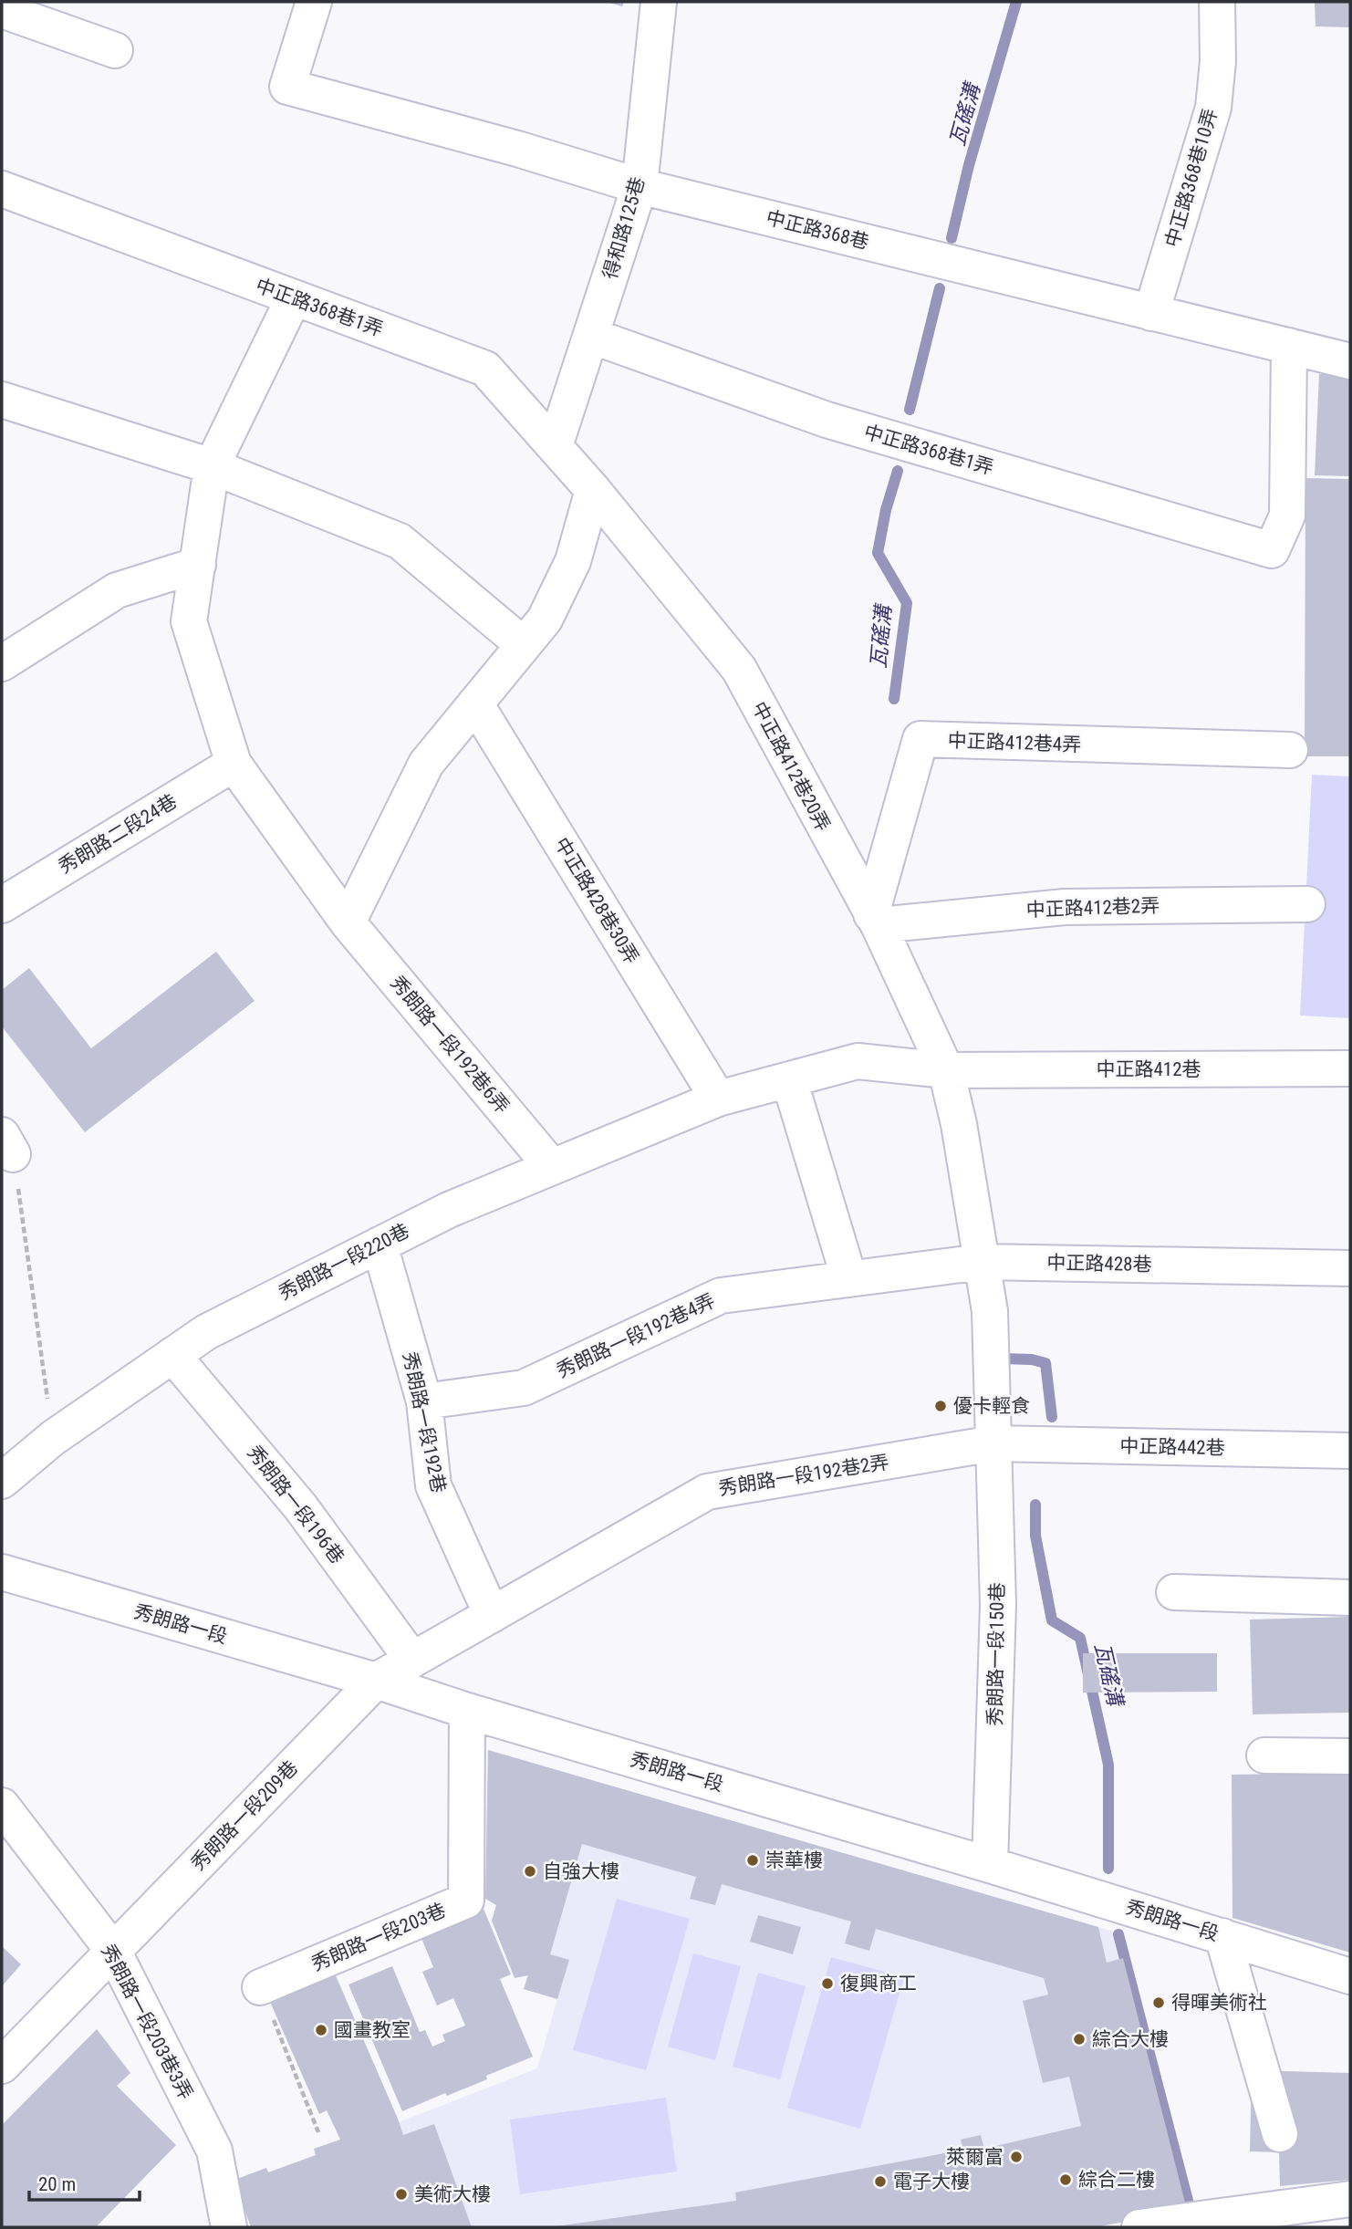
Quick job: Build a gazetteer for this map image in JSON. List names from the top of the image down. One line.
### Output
{"streets":{"street":["中正路368巷10弄","得和路125巷","中正路368巷","中正路368巷1弄","中正路412巷4弄","中正路412巷20弄","秀朗路二段24巷","中正路428巷30弄","中正路412巷2弄","秀朗路一段192巷6弄","中正路412巷","秀朗路一段220巷","中正路428巷","秀朗路一段192巷4弄","秀朗路一段192巷","中正路442巷","秀朗路一段192巷2弄","秀朗路一段196巷","秀朗路一段","秀朗路一段150巷","秀朗路一段209巷","秀朗路一段203巷","秀朗路一段203巷3弄"]},"crossings":[["中正路368巷10弄","中正路368巷"],["得和路125巷","中正路368巷"],["得和路125巷","中正路368巷1弄"],["中正路368巷","中正路368巷1弄"],["中正路368巷1弄","中正路412巷20弄"],["中正路368巷1弄","秀朗路一段192巷6弄"],["中正路412巷4弄","中正路412巷20弄"],["中正路412巷4弄","中正路412巷2弄"],["中正路412巷20弄","中正路412巷2弄"],["中正路412巷20弄","中正路412巷"],["中正路412巷20弄","中正路428巷"],["中正路412巷20弄","秀朗路一段150巷"],["秀朗路二段24巷","秀朗路一段192巷6弄"],["中正路428巷30弄","秀朗路一段220巷"],["秀朗路一段192巷6弄","秀朗路一段220巷"],["中正路412巷","秀朗路一段220巷"],["秀朗路一段220巷","秀朗路一段192巷"],["秀朗路一段220巷","秀朗路一段196巷"],["中正路428巷","秀朗路一段192巷4弄"],["中正路428巷","秀朗路一段150巷"],["秀朗路一段192巷4弄","秀朗路一段192巷"],["秀朗路一段192巷","秀朗路一段192巷2弄"],["中正路442巷","秀朗路一段192巷2弄"],["中正路442巷","秀朗路一段150巷"],["秀朗路一段192巷2弄","秀朗路一段150巷"],["秀朗路一段","秀朗路一段150巷"],["秀朗路一段","秀朗路一段209巷"],["秀朗路一段","秀朗路一段203巷"],["秀朗路一段209巷","秀朗路一段203巷3弄"]],"water":["瓦磘溝"],"places":["優卡輕食","崇華樓","自強大樓","復興商工","得暉美術社","國畫教室","綜合大樓","萊爾富","綜合二樓","電子大樓","美術大樓"],"scale_bar":"20 m"}
